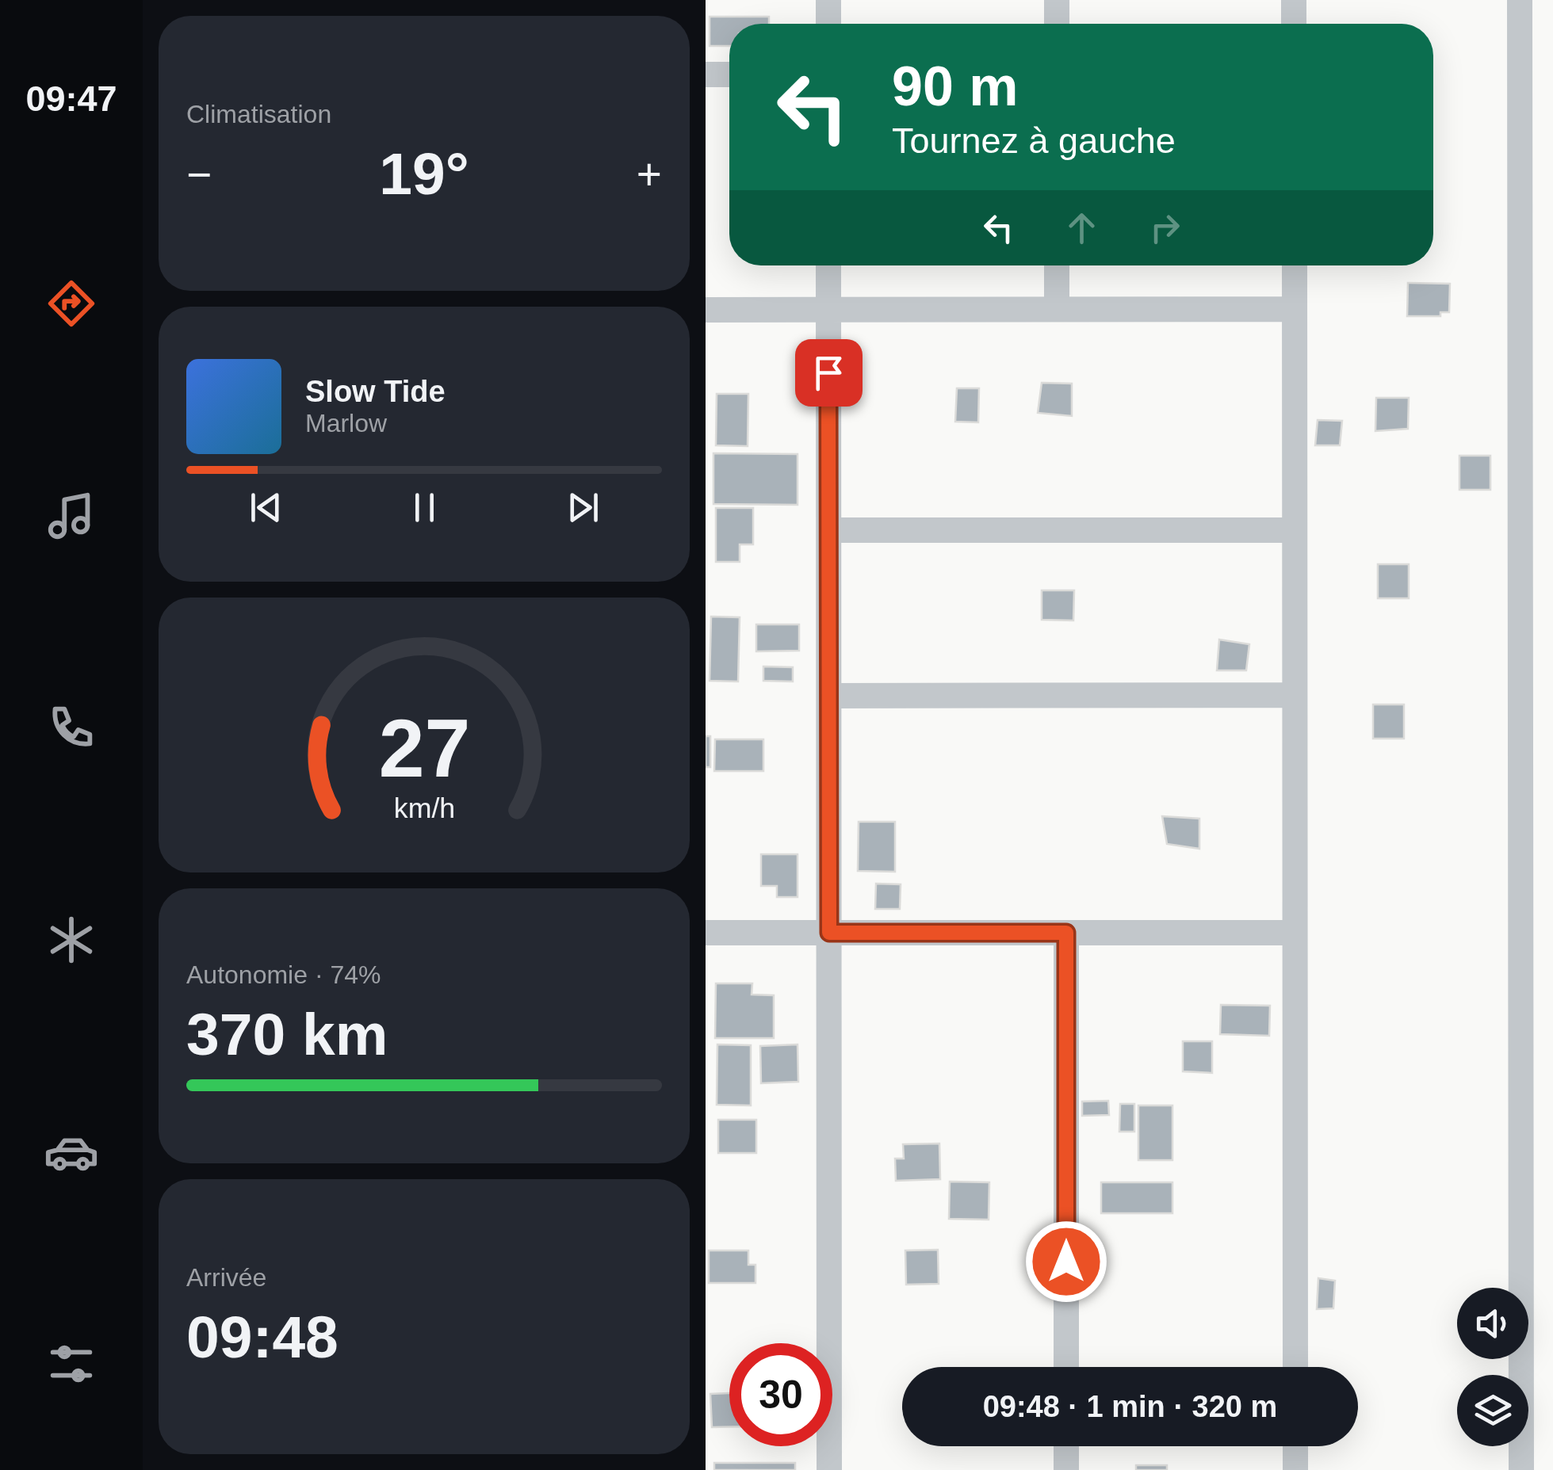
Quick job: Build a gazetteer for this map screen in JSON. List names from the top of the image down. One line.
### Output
{"page":{"tabs":"09:47","tile":["Climatisation",["Autonomie · 74%","370 km"],["Arrivée","09:48"]],"turn":["90 m","Tournez à gauche"],"heat":["−","19°","+"],"song":["Slow Tide","Marlow"],"limit":"30","trip":"09:48 · 1 min · 320 m","gauge":["27","km/h"]}}
